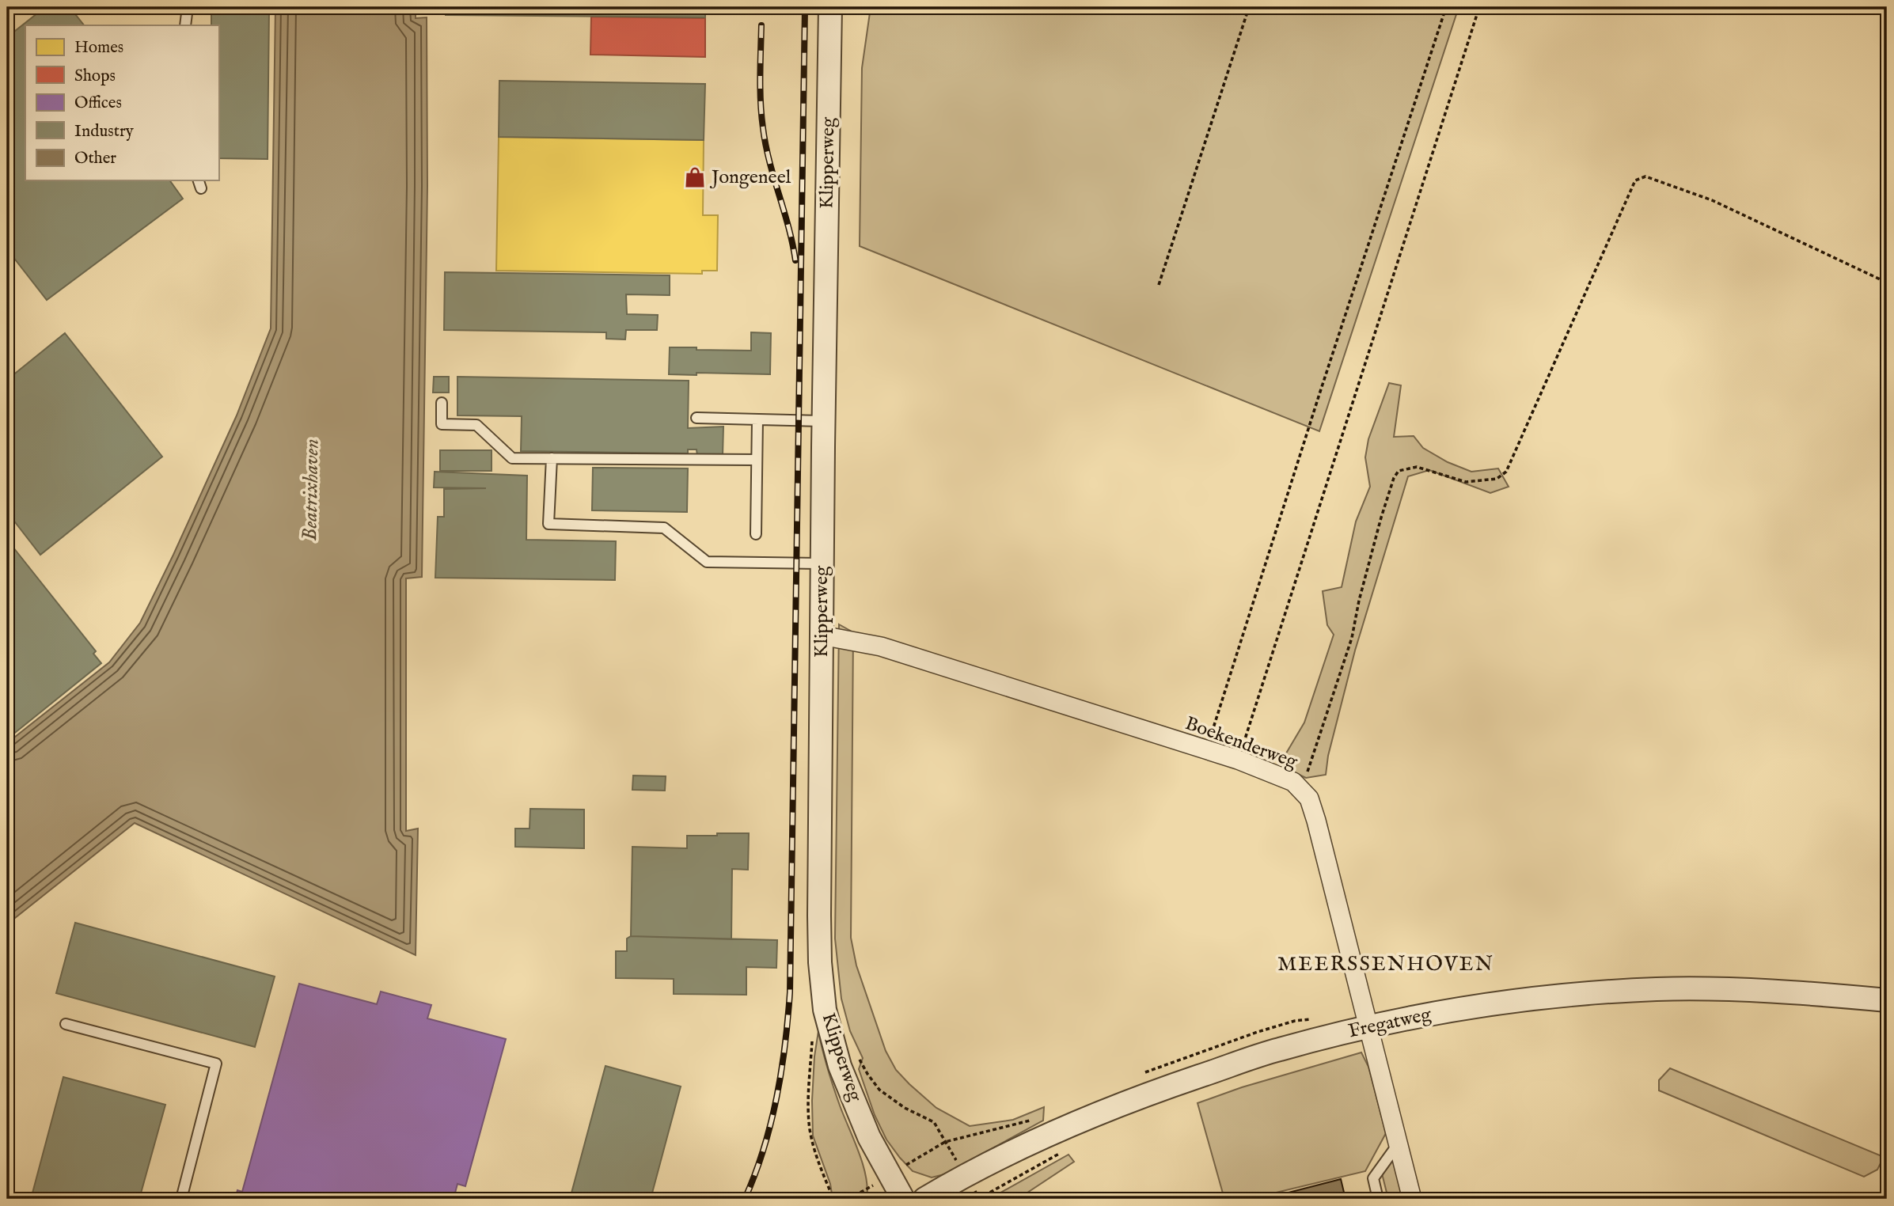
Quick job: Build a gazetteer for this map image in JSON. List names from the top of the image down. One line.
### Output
{"streets":{"street":["Klipperweg","Boekenderweg","Fregatweg"]},"crossings":[["Klipperweg","Boekenderweg"],["Boekenderweg","Fregatweg"]],"districts":["MEERSSENHOVEN"],"water":["Beatrixhaven"],"places":{"shop":["Jongeneel"]},"legend":["Homes","Shops","Offices","Industry","Other"]}
